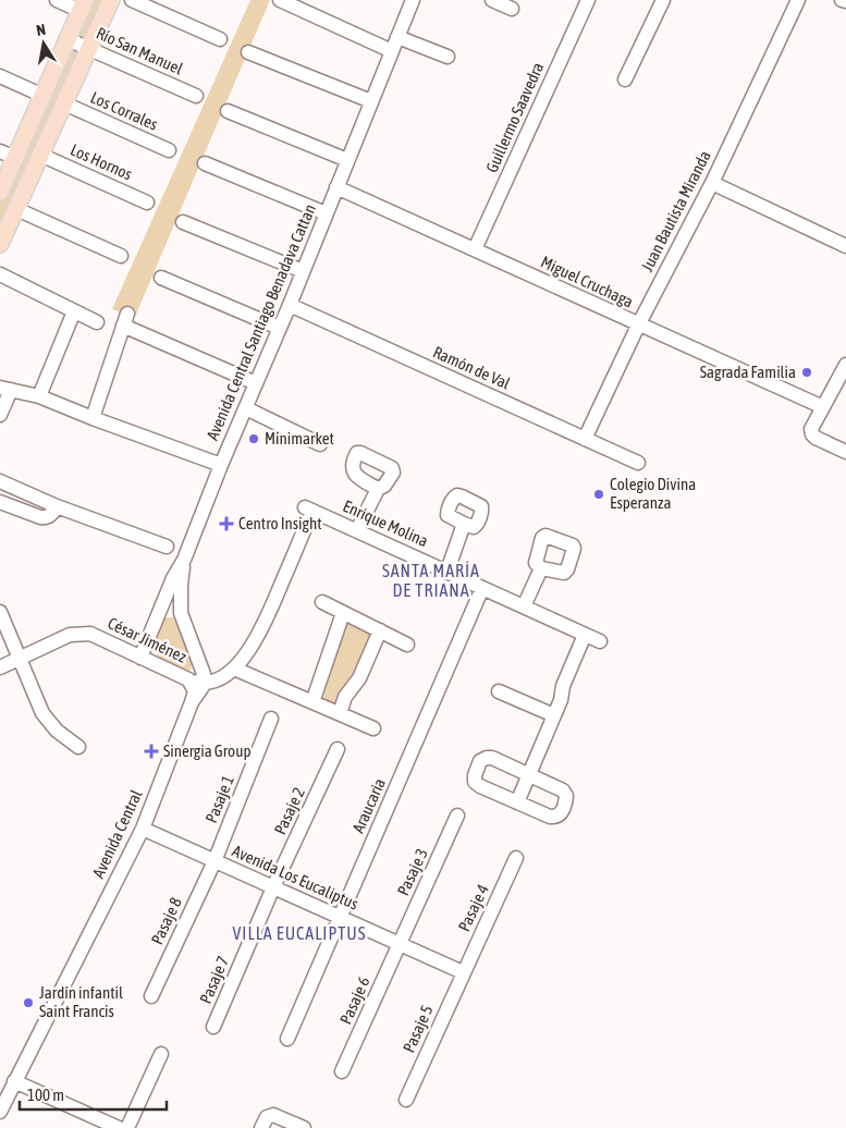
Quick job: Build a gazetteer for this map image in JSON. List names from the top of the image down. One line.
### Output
{"streets":{"street":["Río San Manuel","Los Corrales","Guillermo Saavedra","Los Hornos","Juan Bautista Miranda","Miguel Cruchaga","Avenida Central Santiago Benadava Cattan","Ramón de Val","Enrique Molina","César Jiménez","Pasaje 1","Araucaria","Pasaje 2","Avenida Central","Pasaje 3","Avenida Los Eucaliptus","Pasaje 4","Pasaje 8","Pasaje 7","Pasaje 6","Pasaje 5"]},"crossings":[["Guillermo Saavedra","Miguel Cruchaga"],["Juan Bautista Miranda","Miguel Cruchaga"],["Juan Bautista Miranda","Ramón de Val"],["Miguel Cruchaga","Avenida Central Santiago Benadava Cattan"],["Avenida Central Santiago Benadava Cattan","Ramón de Val"],["Avenida Central Santiago Benadava Cattan","César Jiménez"],["Enrique Molina","Araucaria"],["César Jiménez","Avenida Central"],["Pasaje 1","Avenida Los Eucaliptus"],["Pasaje 1","Pasaje 8"],["Araucaria","Avenida Los Eucaliptus"],["Pasaje 2","Avenida Los Eucaliptus"],["Pasaje 2","Pasaje 7"],["Avenida Central","Avenida Los Eucaliptus"],["Pasaje 3","Avenida Los Eucaliptus"],["Pasaje 3","Pasaje 6"],["Avenida Los Eucaliptus","Pasaje 4"],["Avenida Los Eucaliptus","Pasaje 8"],["Avenida Los Eucaliptus","Pasaje 7"],["Avenida Los Eucaliptus","Pasaje 6"],["Avenida Los Eucaliptus","Pasaje 5"],["Pasaje 4","Pasaje 5"]],"districts":["SANTA MARÍA DE TRIANA","VILLA EUCALIPTUS"],"places":{"other":["Sagrada Familia","Minimarket","Colegio Divina Esperanza","Jardín infantil Saint Francis"],"health":["Centro Insight","Sinergia Group"]},"scale_bar":"100 m","north":"top"}
